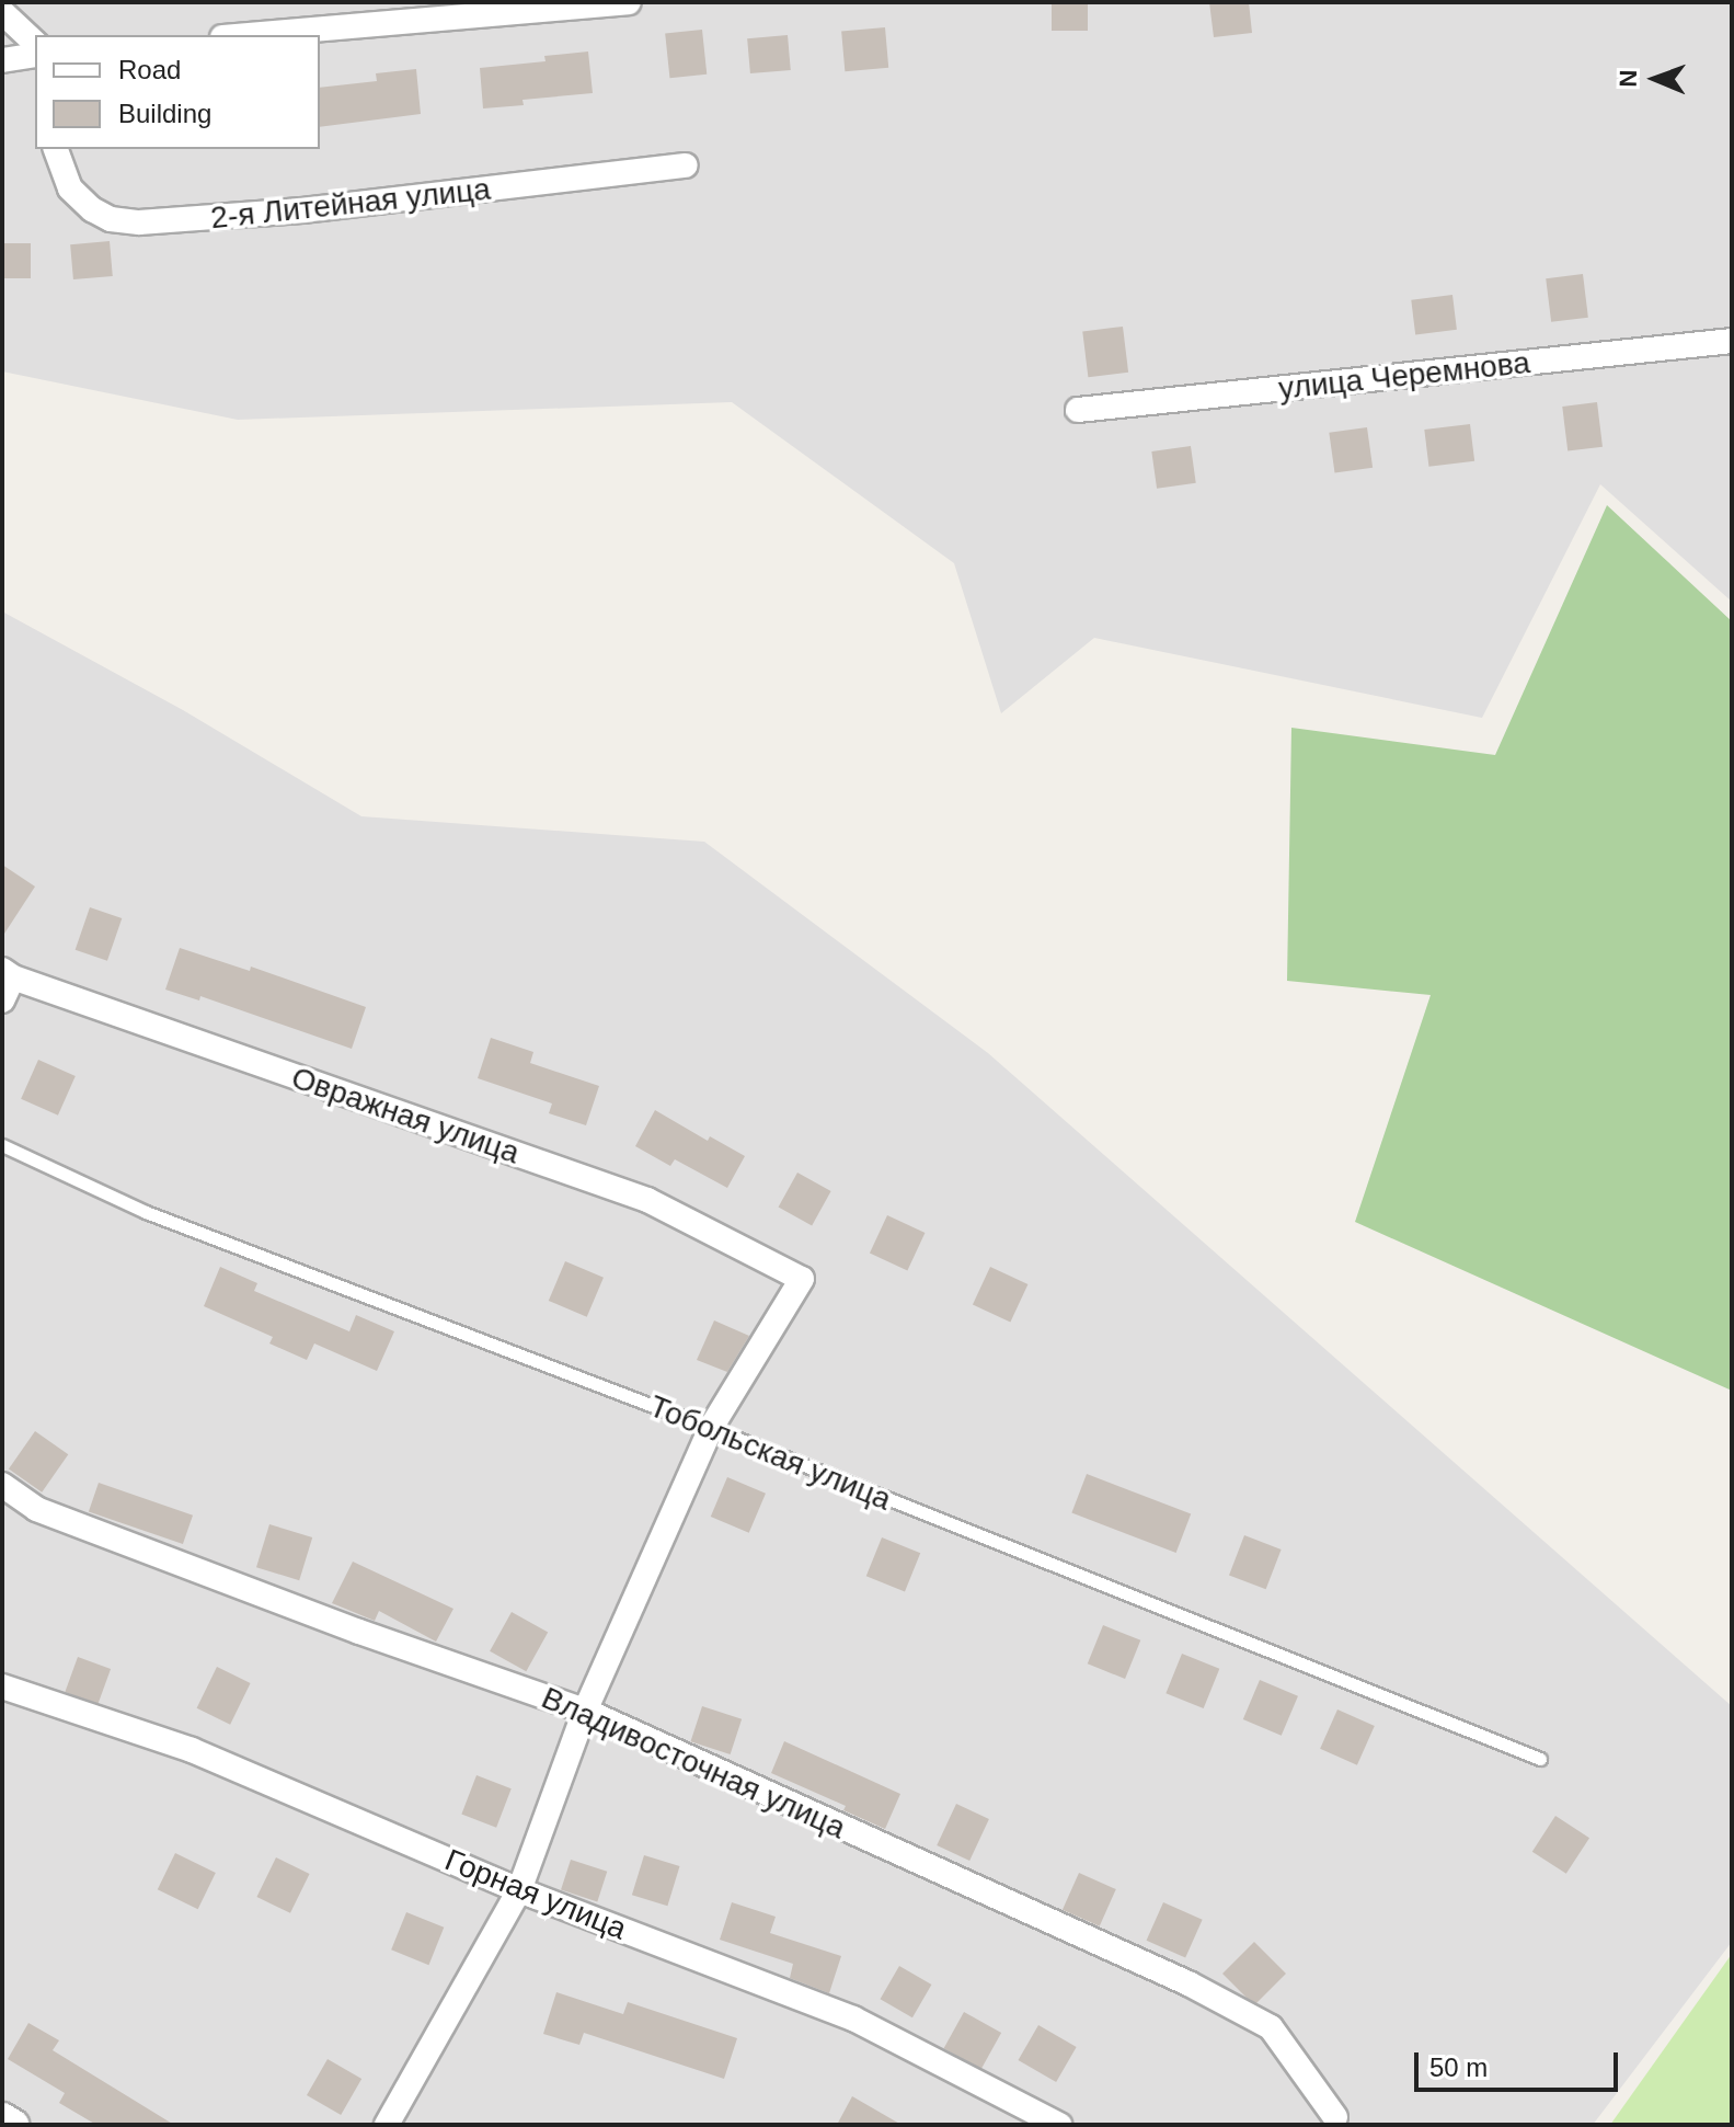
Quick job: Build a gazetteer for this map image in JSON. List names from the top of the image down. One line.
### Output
{"streets":{"street":["2-я Литейная улица","улица Черемнова","Овражная улица","Владивосточная улица","Горная улица"],"lane":["Тобольская улица"]},"crossings":[["Овражная улица","Тобольская улица"]],"legend":["Road","Building"],"scale_bar":"50 m","north":"left"}
